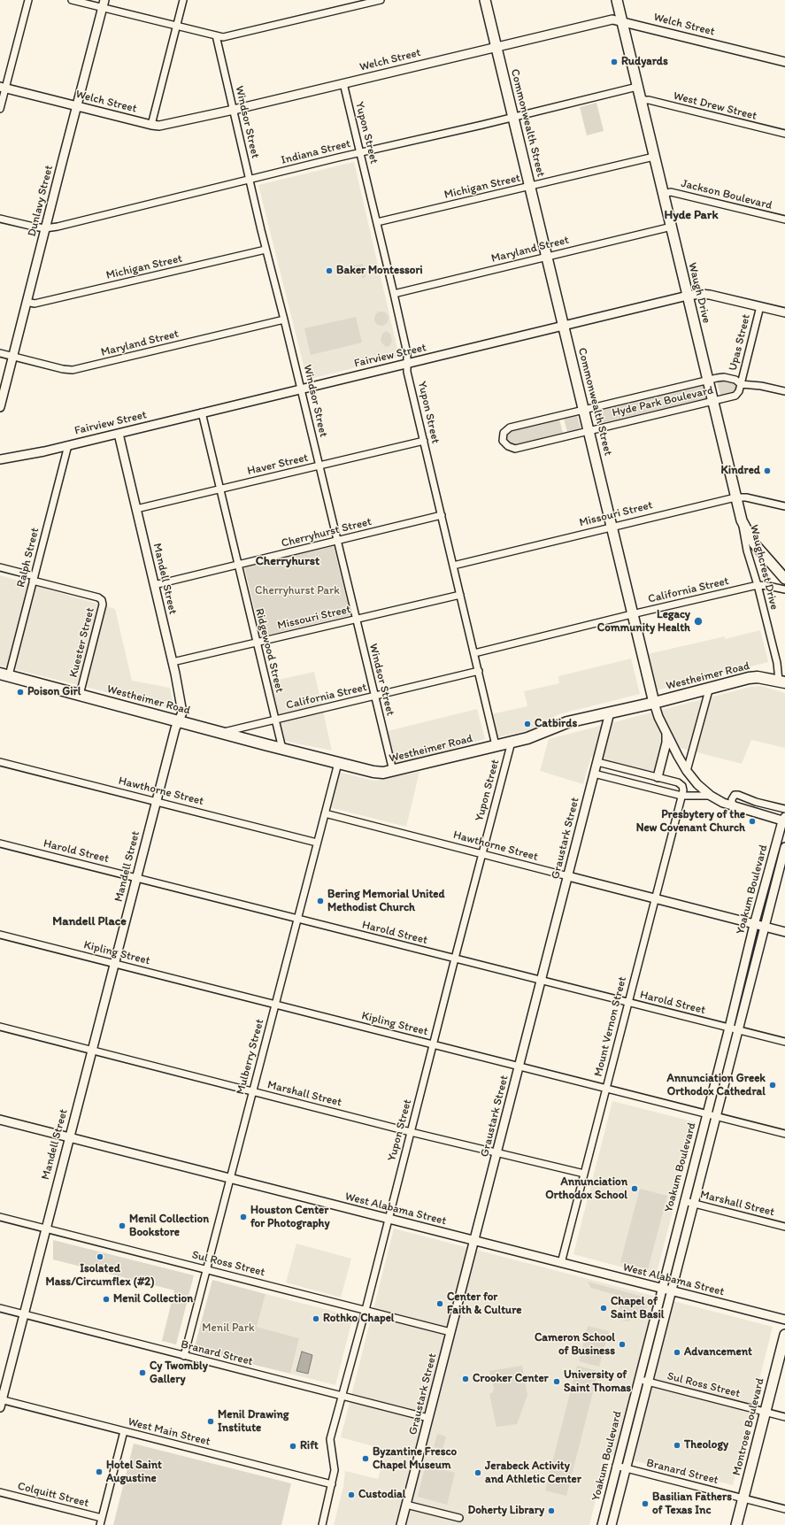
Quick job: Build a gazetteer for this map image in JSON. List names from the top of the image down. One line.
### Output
{"streets":{"main road":["Commonwealth Street","Waugh Drive","Westheimer Road","Montrose Boulevard"],"street":["Welch Street","West Drew Street","Windsor Street","Yupon Street","Indiana Street","Michigan Street","Jackson Boulevard","Dunlavy Street","Maryland Street","Upas Street","Fairview Street","Hyde Park Boulevard","Haver Street","Missouri Street","Cherryhurst Street","Ralph Street","Waughcrest Drive","Mandell Street","California Street","Kuester Street","Ridgewood Street","Hawthorne Street","Graustark Street","Harold Street","Yoakum Boulevard","Kipling Street","Mount Vernon Street","Mulberry Street","Marshall Street","West Alabama Street","Sul Ross Street","Branard Street","West Main Street","Colquitt Street"]},"crossings":[["Welch Street","Windsor Street"],["Welch Street","Commonwealth Street"],["Welch Street","Yupon Street"],["Welch Street","Dunlavy Street"],["Welch Street","Waugh Drive"],["West Drew Street","Waugh Drive"],["Windsor Street","Indiana Street"],["Windsor Street","Michigan Street"],["Windsor Street","Maryland Street"],["Windsor Street","Fairview Street"],["Windsor Street","Haver Street"],["Windsor Street","Missouri Street"],["Windsor Street","Cherryhurst Street"],["Windsor Street","California Street"],["Windsor Street","Westheimer Road"],["Commonwealth Street","Indiana Street"],["Commonwealth Street","Michigan Street"],["Commonwealth Street","Maryland Street"],["Commonwealth Street","Fairview Street"],["Commonwealth Street","Hyde Park Boulevard"],["Commonwealth Street","Missouri Street"],["Commonwealth Street","California Street"],["Commonwealth Street","Westheimer Road"],["Commonwealth Street","Yoakum Boulevard"],["Yupon Street","Indiana Street"],["Yupon Street","Michigan Street"],["Yupon Street","Maryland Street"],["Yupon Street","Fairview Street"],["Yupon Street","Haver Street"],["Yupon Street","Missouri Street"],["Yupon Street","Cherryhurst Street"],["Yupon Street","California Street"],["Yupon Street","Westheimer Road"],["Yupon Street","Hawthorne Street"],["Yupon Street","Harold Street"],["Yupon Street","Kipling Street"],["Yupon Street","Marshall Street"],["Yupon Street","West Alabama Street"],["Yupon Street","Sul Ross Street"],["Yupon Street","Branard Street"],["Yupon Street","West Main Street"],["Indiana Street","Dunlavy Street"],["Indiana Street","Waugh Drive"],["Michigan Street","Dunlavy Street"],["Michigan Street","Waugh Drive"],["Jackson Boulevard","Waugh Drive"],["Dunlavy Street","Maryland Street"],["Maryland Street","Waugh Drive"],["Waugh Drive","Fairview Street"],["Waugh Drive","Hyde Park Boulevard"],["Waugh Drive","Missouri Street"],["Waugh Drive","Waughcrest Drive"],["Upas Street","Fairview Street"],["Upas Street","Hyde Park Boulevard"],["Fairview Street","Ralph Street"],["Fairview Street","Mandell Street"],["Fairview Street","Ridgewood Street"],["Haver Street","Mandell Street"],["Haver Street","Ridgewood Street"],["Missouri Street","Mandell Street"],["Missouri Street","Ridgewood Street"],["Cherryhurst Street","Mandell Street"],["Cherryhurst Street","Ridgewood Street"],["Ralph Street","Kuester Street"],["Ralph Street","Westheimer Road"],["Waughcrest Drive","California Street"],["Waughcrest Drive","Westheimer Road"],["Mandell Street","Westheimer Road"],["Mandell Street","Hawthorne Street"],["Mandell Street","Harold Street"],["Mandell Street","Kipling Street"],["Mandell Street","Marshall Street"],["Mandell Street","West Alabama Street"],["Mandell Street","Sul Ross Street"],["Mandell Street","Branard Street"],["Mandell Street","West Main Street"],["California Street","Ridgewood Street"],["California Street","Westheimer Road"],["Kuester Street","Westheimer Road"],["Ridgewood Street","Westheimer Road"],["Westheimer Road","Graustark Street"],["Westheimer Road","Mulberry Street"],["Hawthorne Street","Graustark Street"],["Hawthorne Street","Yoakum Boulevard"],["Hawthorne Street","Mount Vernon Street"],["Hawthorne Street","Mulberry Street"],["Graustark Street","Harold Street"],["Graustark Street","Kipling Street"],["Graustark Street","Marshall Street"],["Graustark Street","West Alabama Street"],["Graustark Street","Sul Ross Street"],["Graustark Street","Branard Street"],["Harold Street","Yoakum Boulevard"],["Harold Street","Mount Vernon Street"],["Harold Street","Mulberry Street"],["Yoakum Boulevard","Kipling Street"],["Yoakum Boulevard","Marshall Street"],["Yoakum Boulevard","West Alabama Street"],["Yoakum Boulevard","Sul Ross Street"],["Yoakum Boulevard","Branard Street"],["Kipling Street","Mount Vernon Street"],["Kipling Street","Mulberry Street"],["Mount Vernon Street","Marshall Street"],["Mount Vernon Street","West Alabama Street"],["Mulberry Street","Marshall Street"],["Mulberry Street","West Alabama Street"],["Mulberry Street","Sul Ross Street"],["Mulberry Street","Branard Street"],["Sul Ross Street","Montrose Boulevard"],["Branard Street","Montrose Boulevard"]],"districts":["Hyde Park","Cherryhurst","Mandell Place"],"parks":["Cherryhurst Park","Menil Park"],"places":["Rudyards","Baker Montessori","Kindred","Legacy Community Health","Poison Girl","Catbirds","Presbytery of the New Covenant Church","Bering Memorial United Methodist Church","Annunciation Greek Orthodox Cathedral","Annunciation Orthodox School","Houston Center for Photography","Menil Collection Bookstore","Isolated Mass/Circumflex (#2)","Menil Collection","Center for Faith & Culture","Chapel of Saint Basil","Rothko Chapel","Cameron School of Business","Advancement","Cy Twombly Gallery","Crooker Center","University of Saint Thomas","Menil Drawing Institute","Theology","Rift","Byzantine Fresco Chapel Museum","Hotel Saint Augustine","Jerabeck Activity and Athletic Center","Custodial","Basilian Fathers of Texas Inc","Doherty Library"]}
